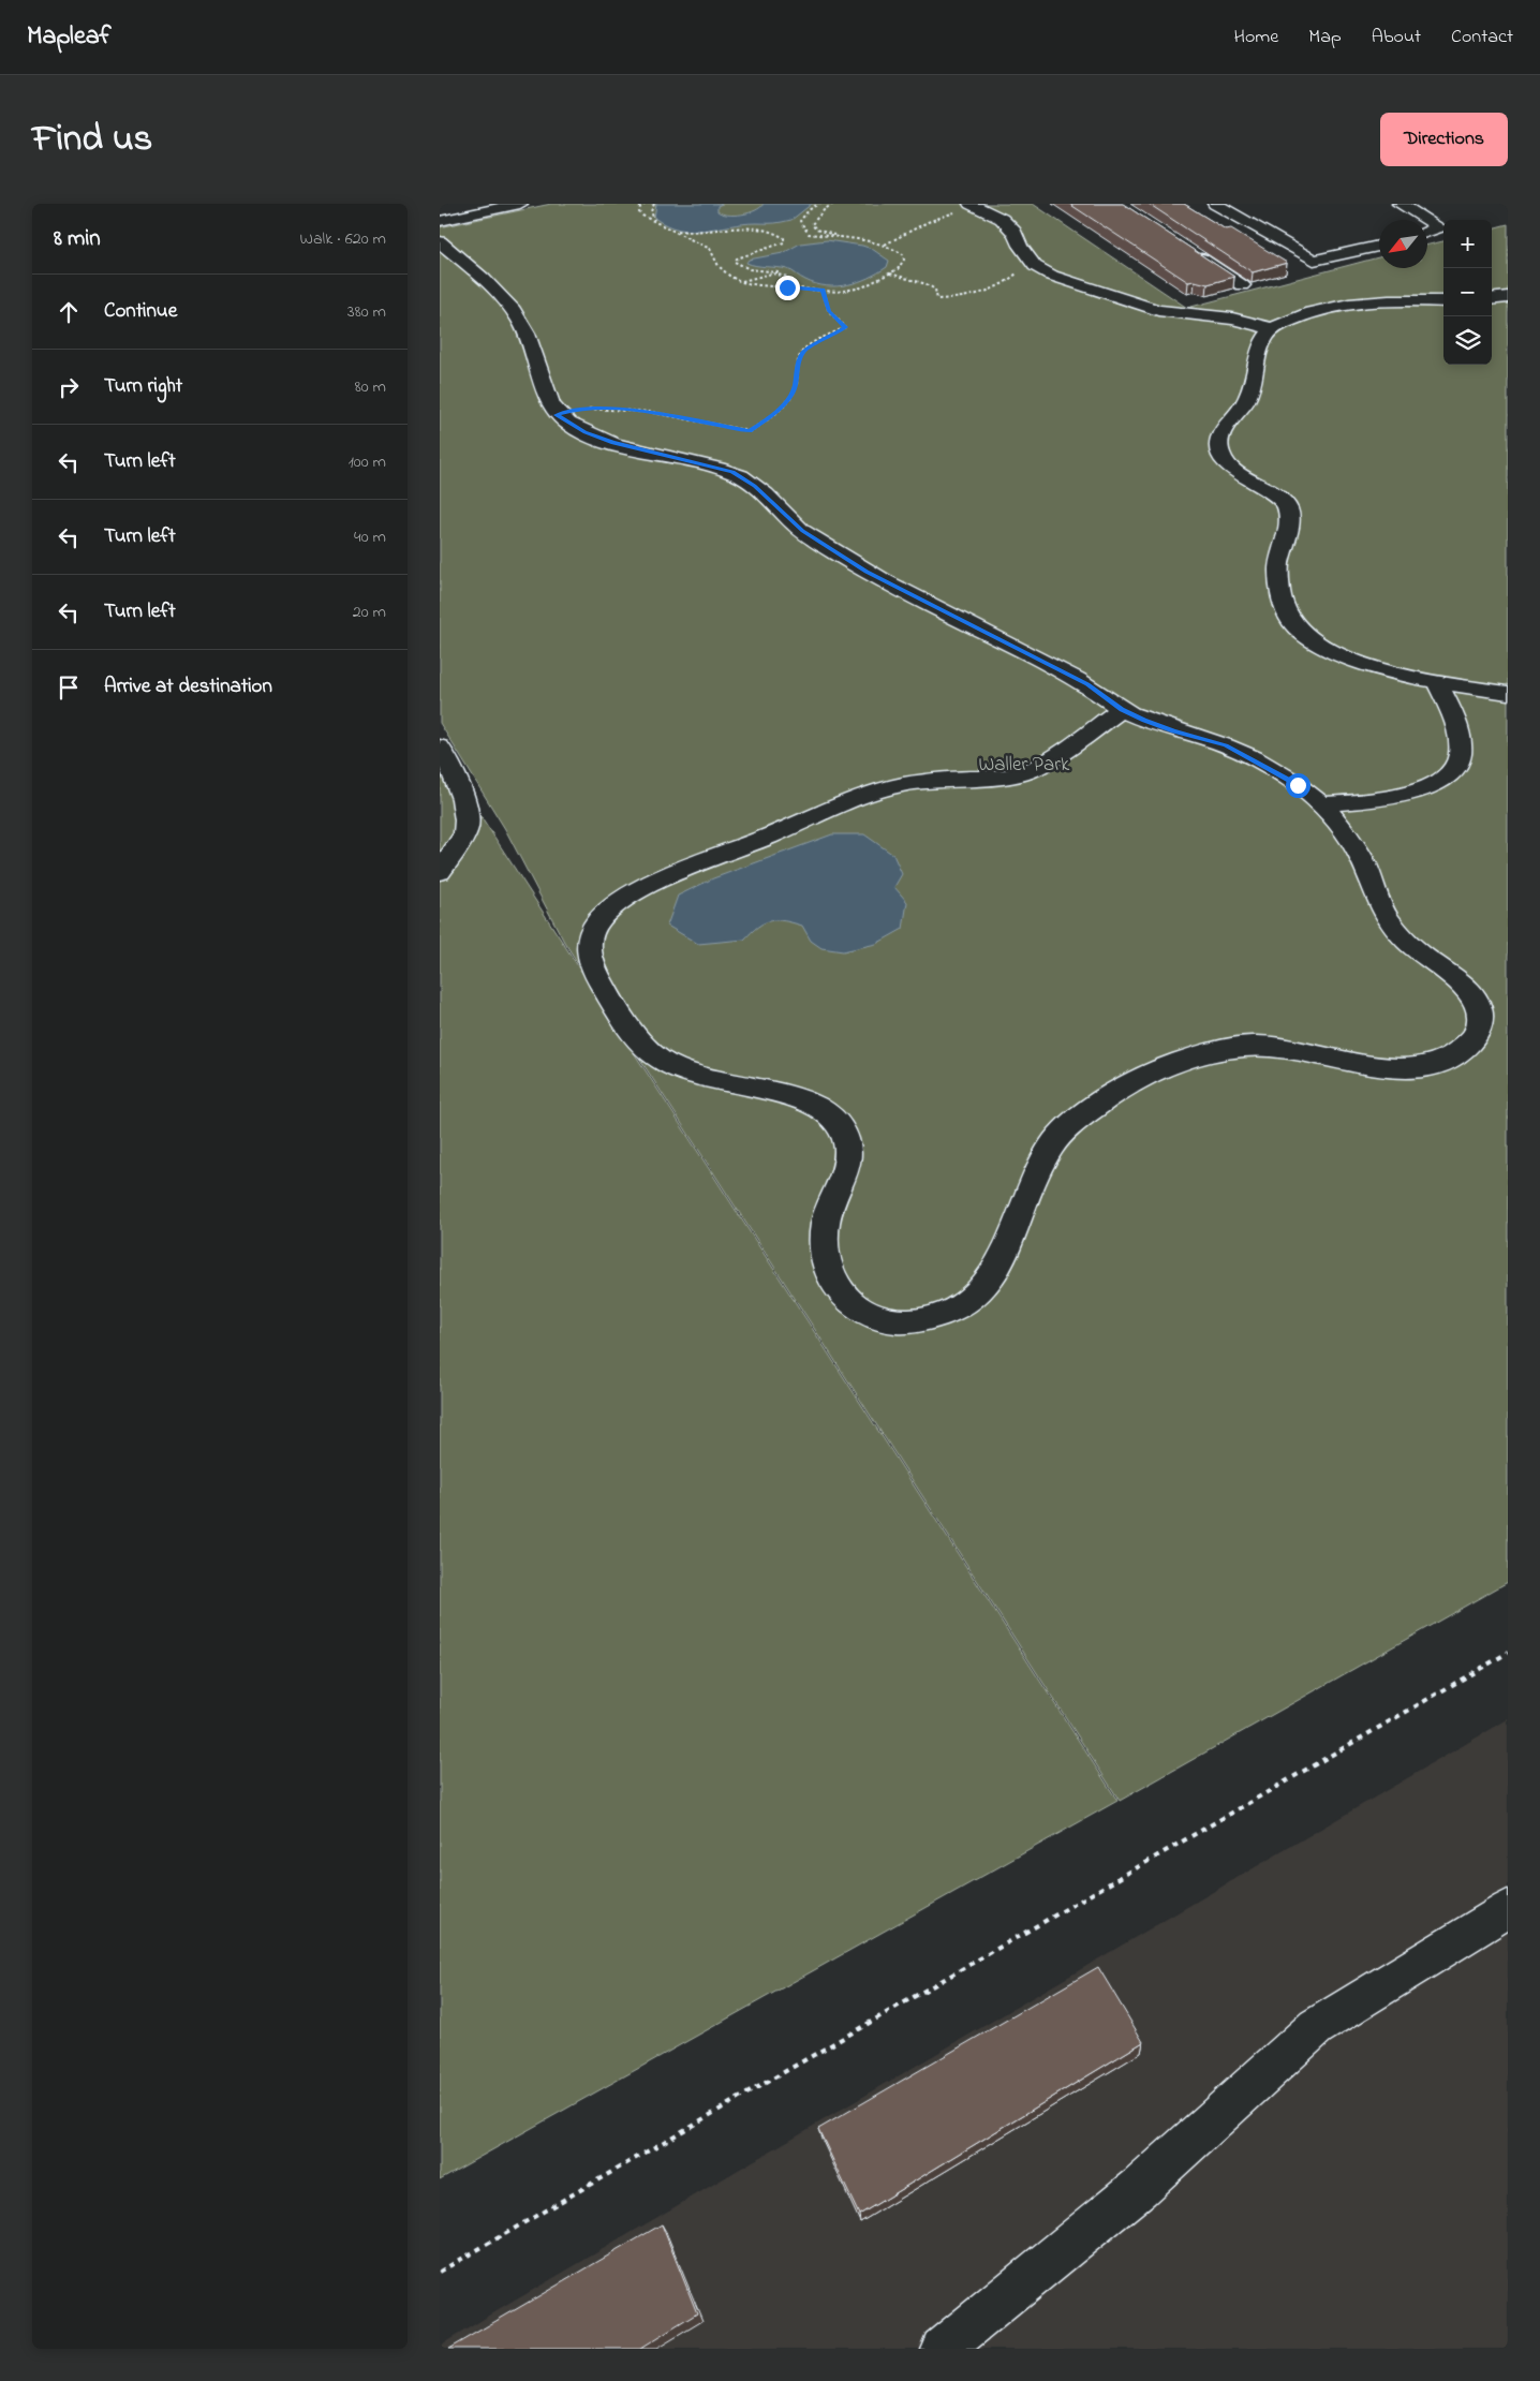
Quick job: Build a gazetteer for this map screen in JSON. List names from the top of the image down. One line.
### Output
{"parks":["Waller Park"],"north":"bottom left","page":{"header":"Mapleaf","nav":["Home","Map","About","Contact"],"title":"Find us","buttons":"Directions","heading":["8 min","Walk · 620 m"],"map_buttons":["+","−"],"list":[["Continue","380 m"],["Turn right","80 m"],["Turn left","100 m"],["Turn left","40 m"],["Turn left","20 m"],"Arrive at destination"]}}
